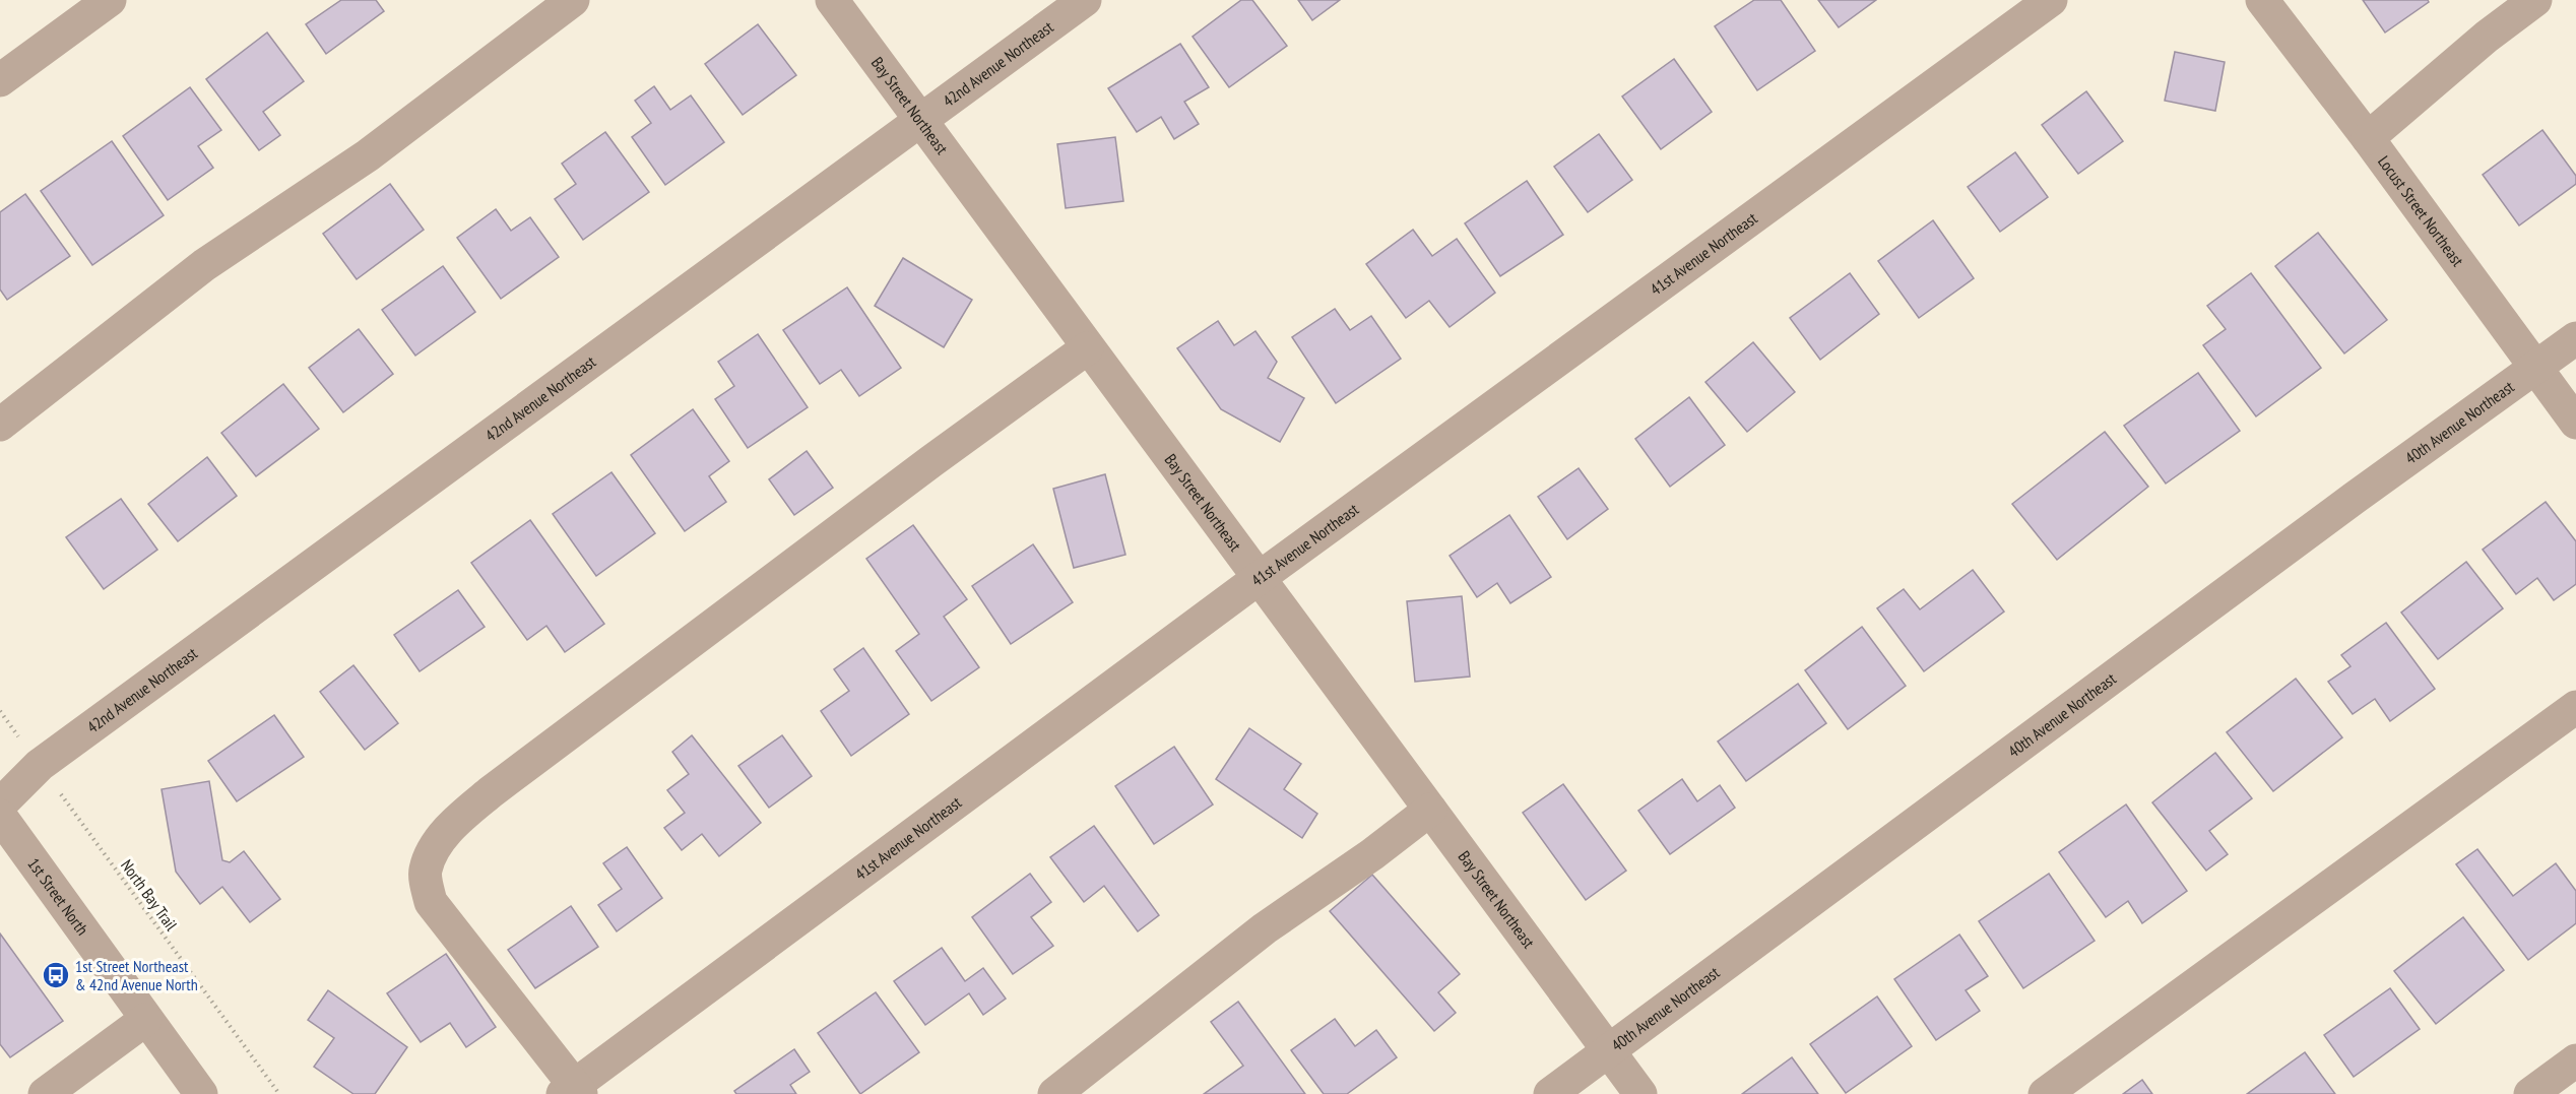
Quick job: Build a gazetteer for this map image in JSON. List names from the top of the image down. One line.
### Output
{"streets":{"street":["42nd Avenue Northeast","Bay Street Northeast","Locust Street Northeast","41st Avenue Northeast","40th Avenue Northeast","1st Street North"],"path":["North Bay Trail"]},"crossings":[["42nd Avenue Northeast","Bay Street Northeast"],["42nd Avenue Northeast","North Bay Trail"],["Bay Street Northeast","41st Avenue Northeast"],["Bay Street Northeast","40th Avenue Northeast"],["Locust Street Northeast","40th Avenue Northeast"]],"places":{"bus stop":["1st Street Northeast & 42nd Avenue North"]}}
